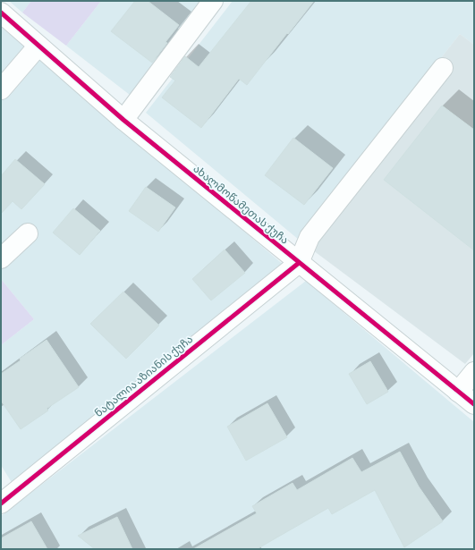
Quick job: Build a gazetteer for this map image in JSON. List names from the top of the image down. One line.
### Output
{"streets":{"street":["ახალმოწამეთას ქუჩა","ნატალია აზიანის ქუჩა"]},"crossings":[["ახალმოწამეთას ქუჩა","ნატალია აზიანის ქუჩა"]]}
